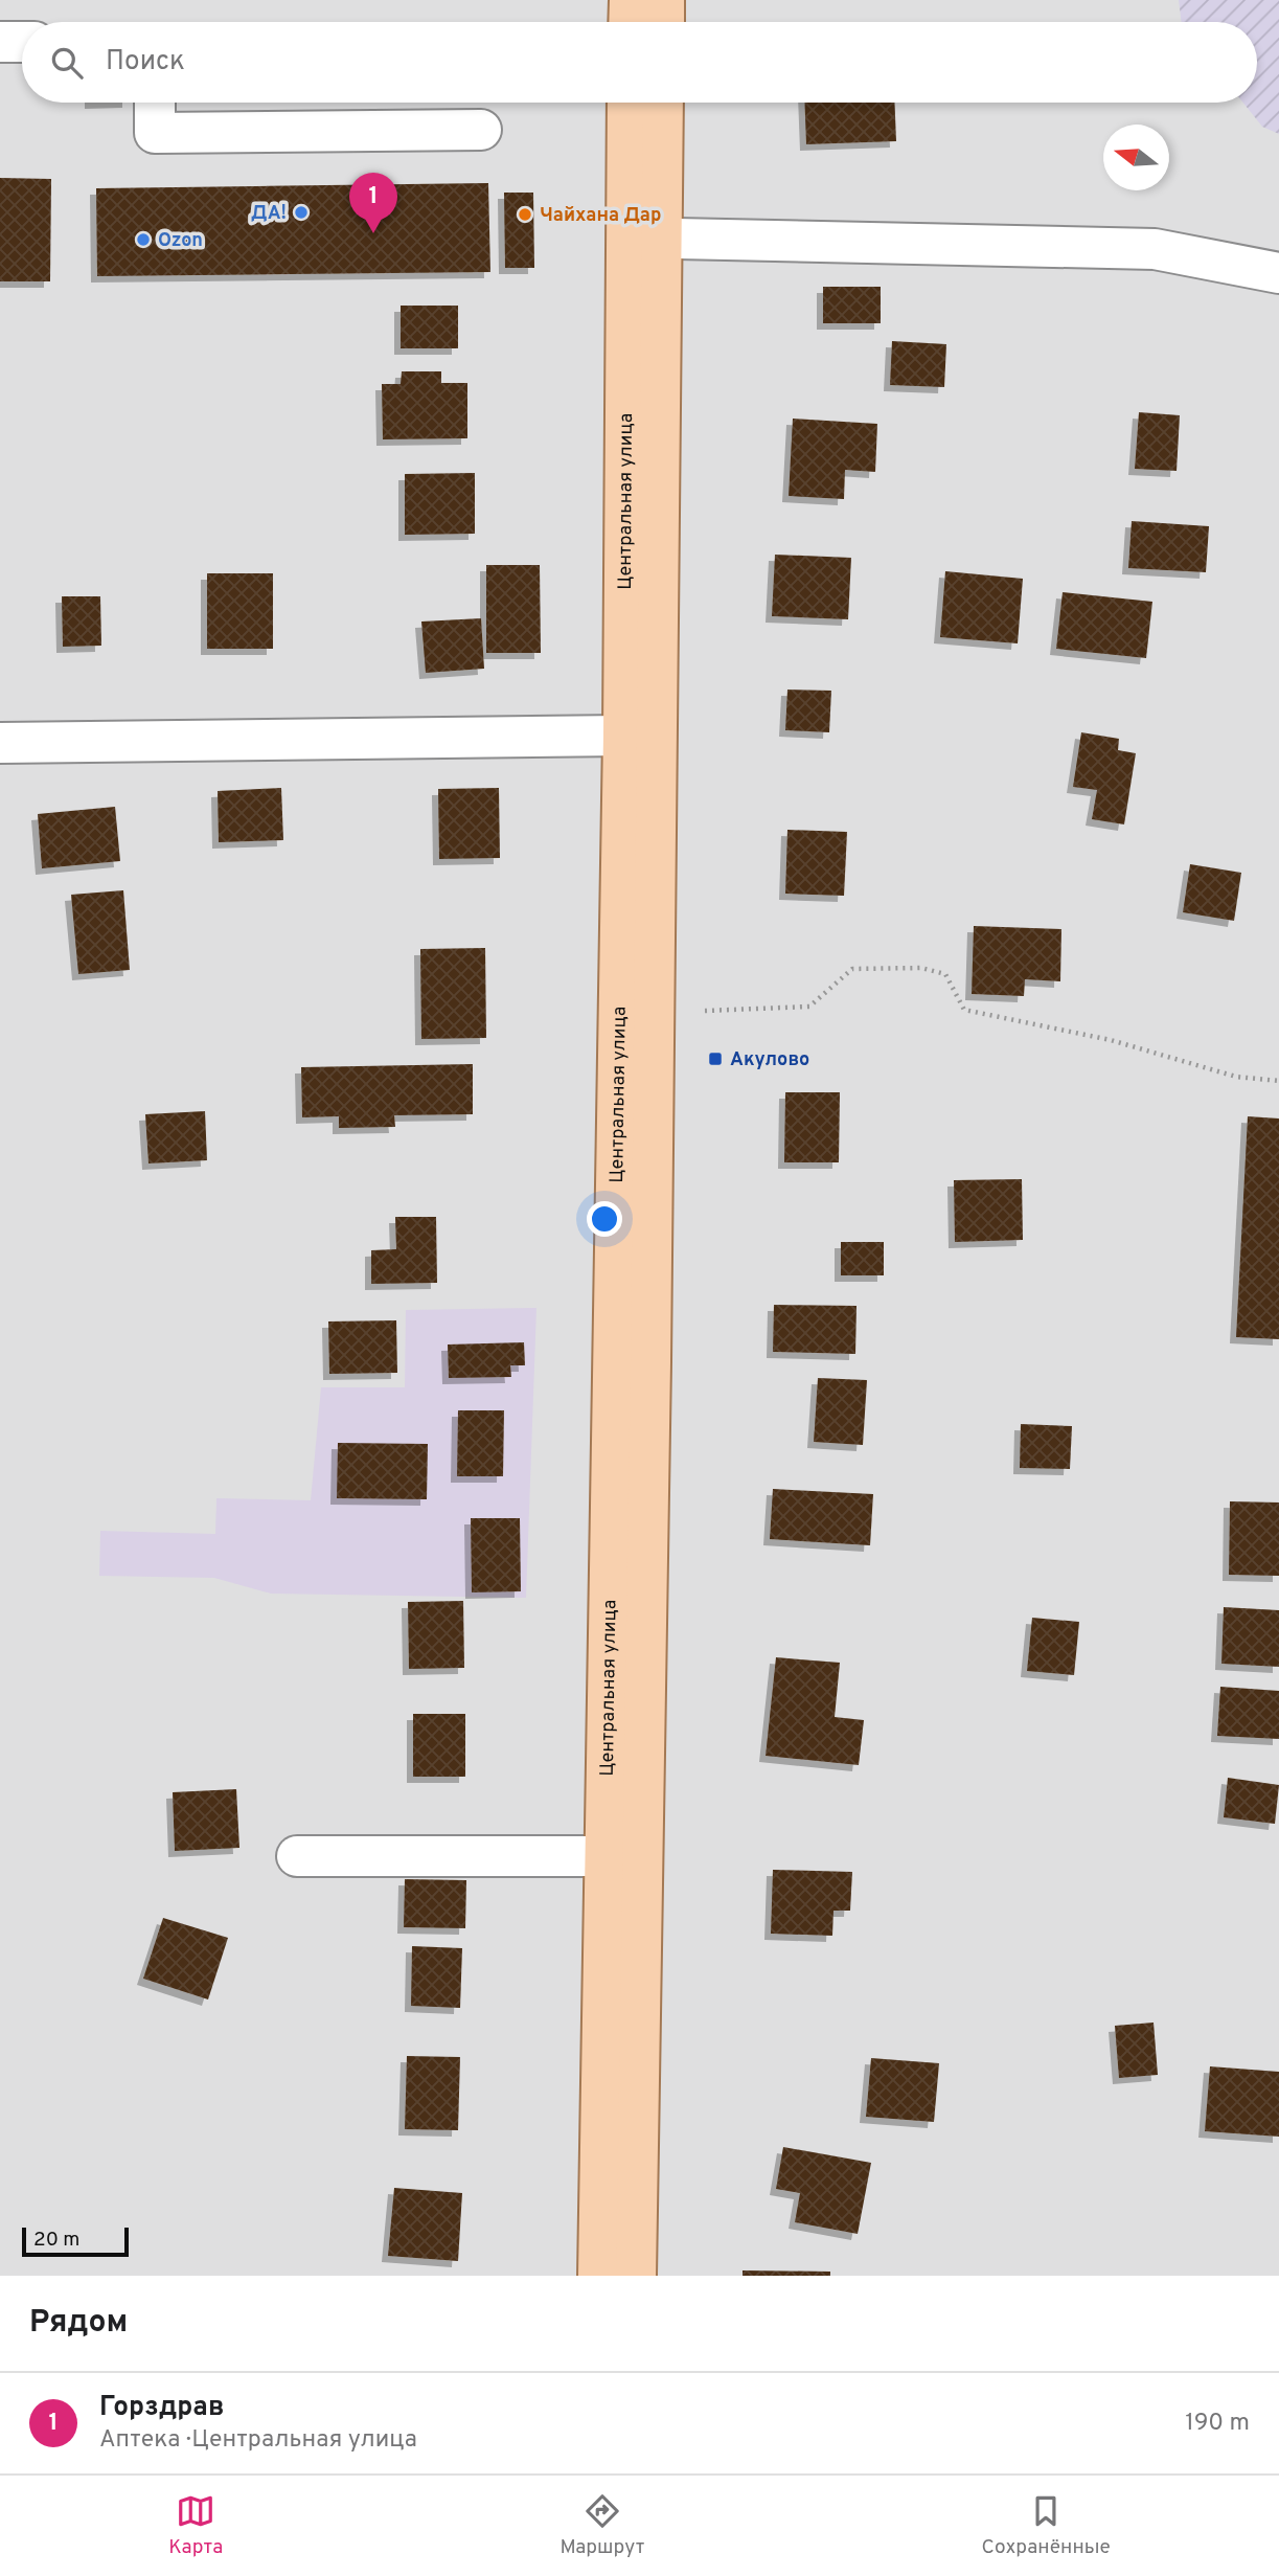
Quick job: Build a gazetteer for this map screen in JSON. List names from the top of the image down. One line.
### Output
{"streets":{"main road":["Центральная улица"]},"places":{"other":["ДА!","Чайхана Дар","Ozon"],"transit":["Акулово"]},"scale_bar":"20 m","north":"left","page":{"search":"Поиск","pins":"1","scale":"20 m","heading":"Рядом","list":[{"mark":"1","name":"Горздрав","note":"Аптека · Центральная улица","value":"190 m"}],"nav":["Карта","Маршрут","Сохранённые"]}}
